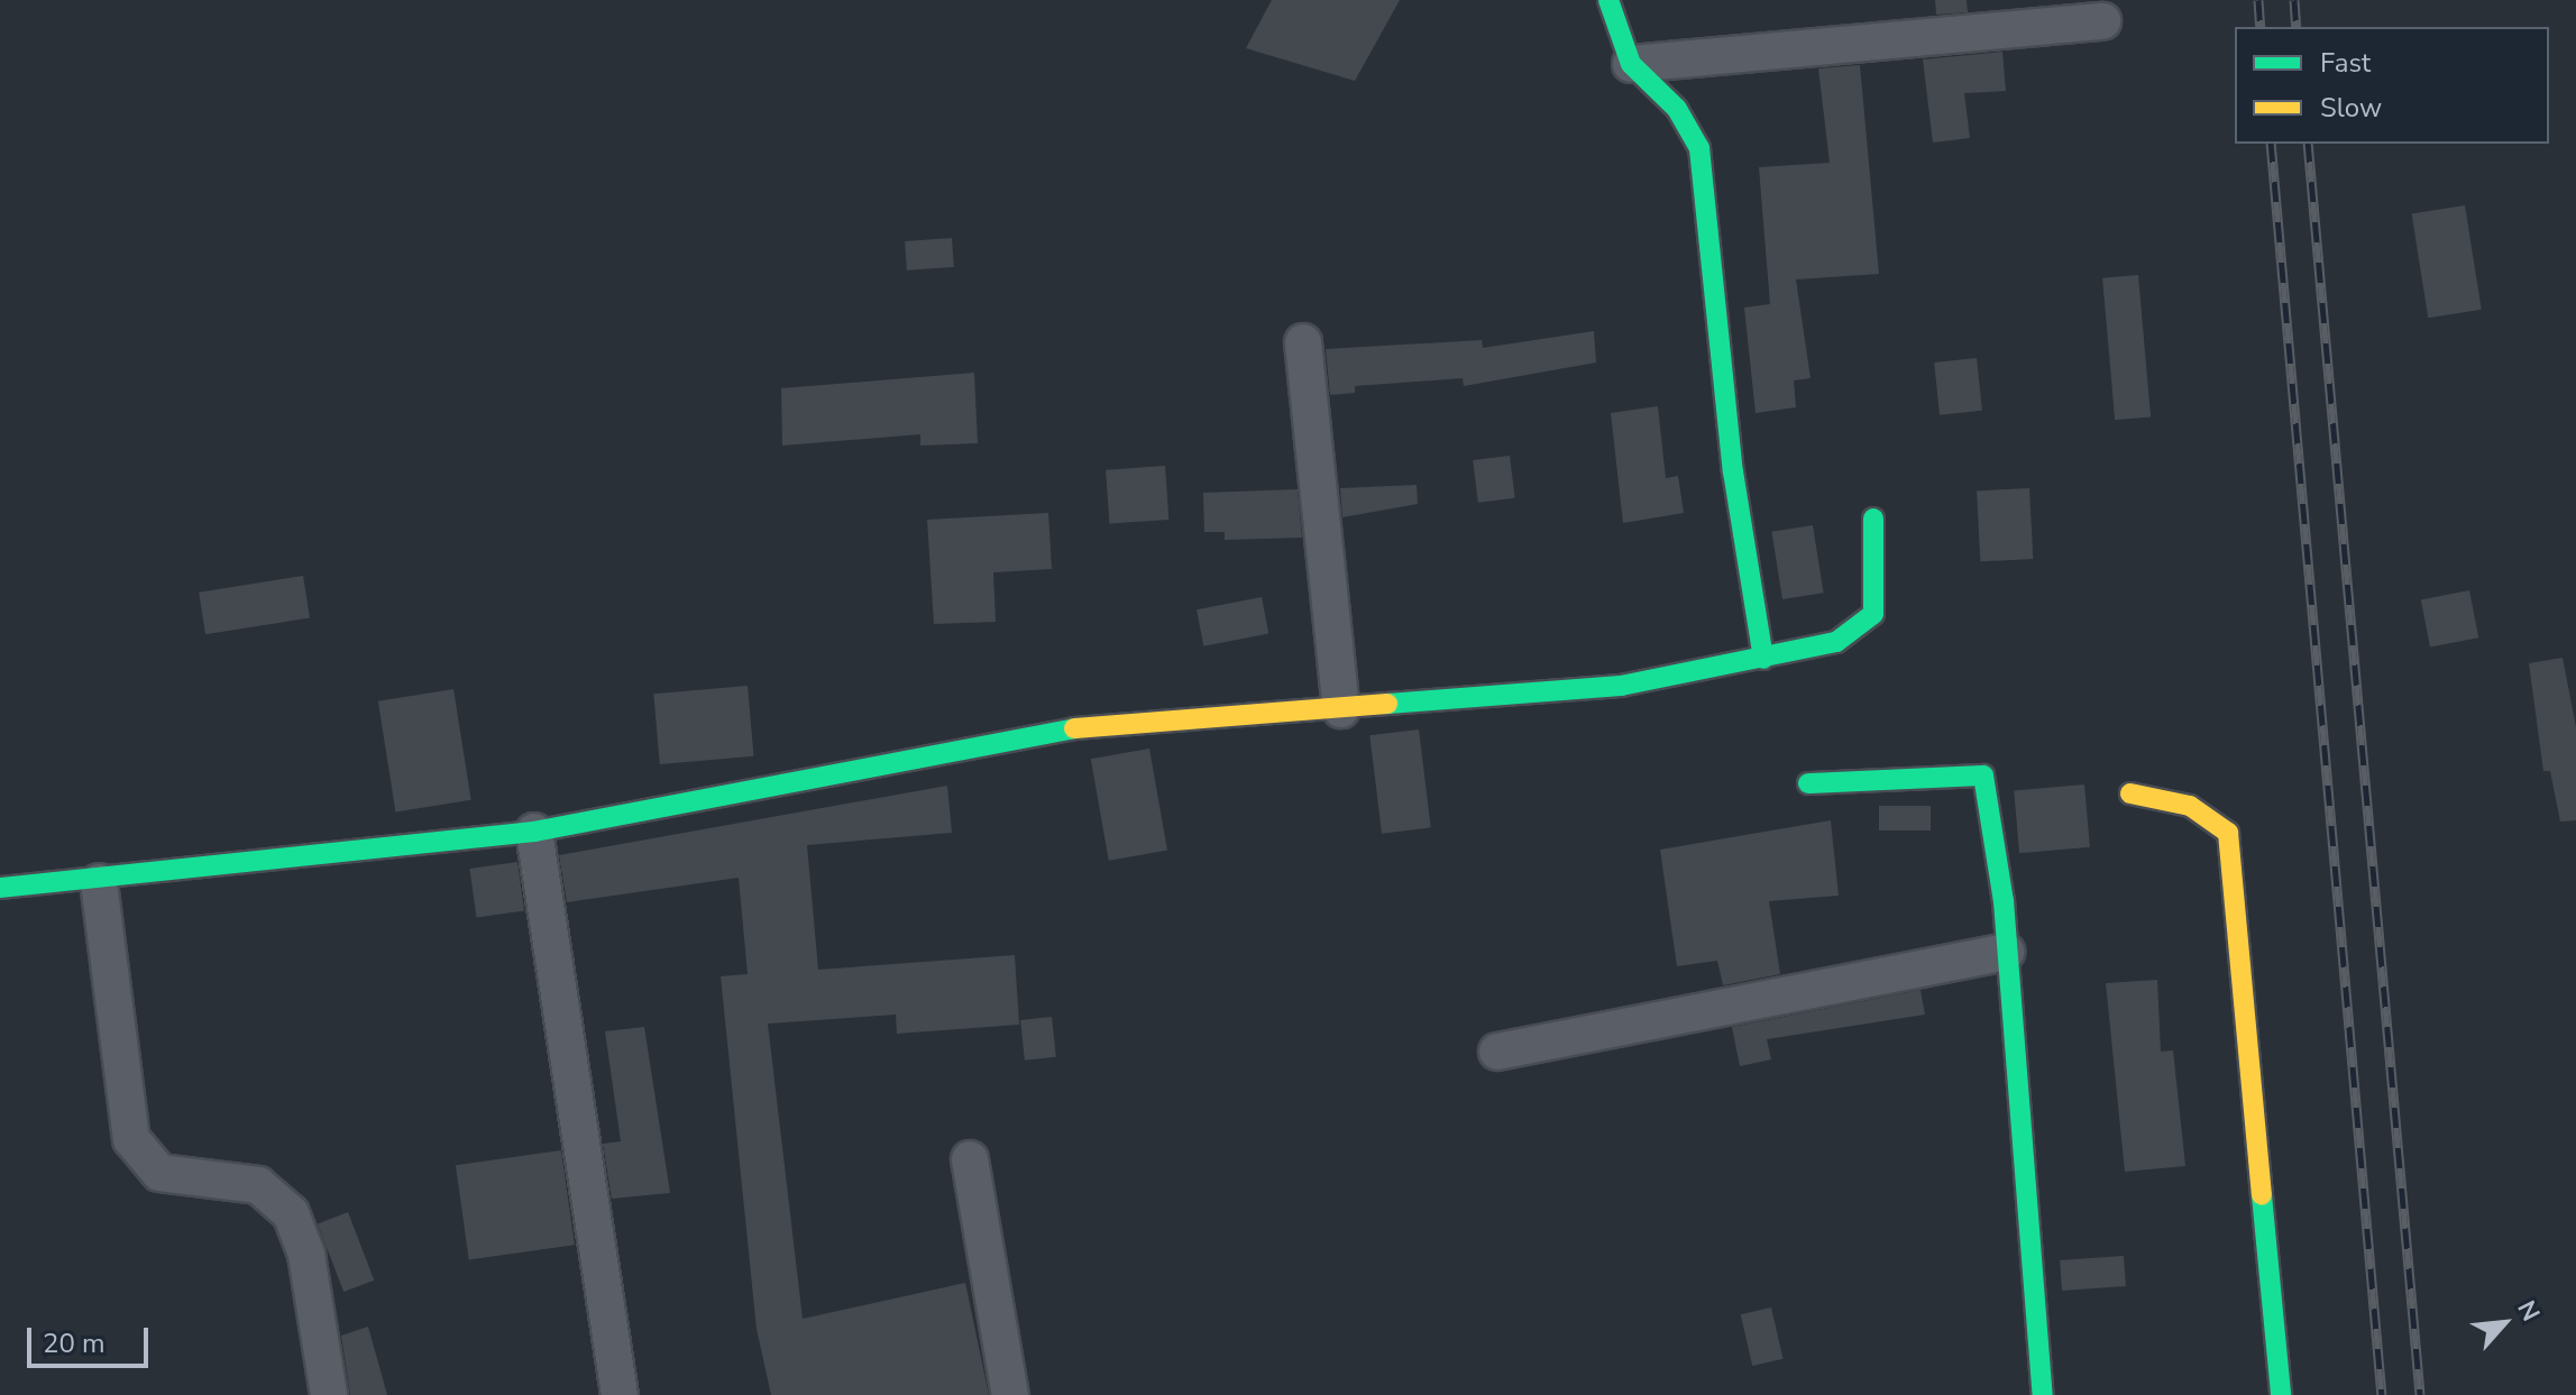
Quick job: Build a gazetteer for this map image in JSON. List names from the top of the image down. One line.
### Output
{"legend":["Fast","Slow"],"scale_bar":"20 m","north":"top right"}
